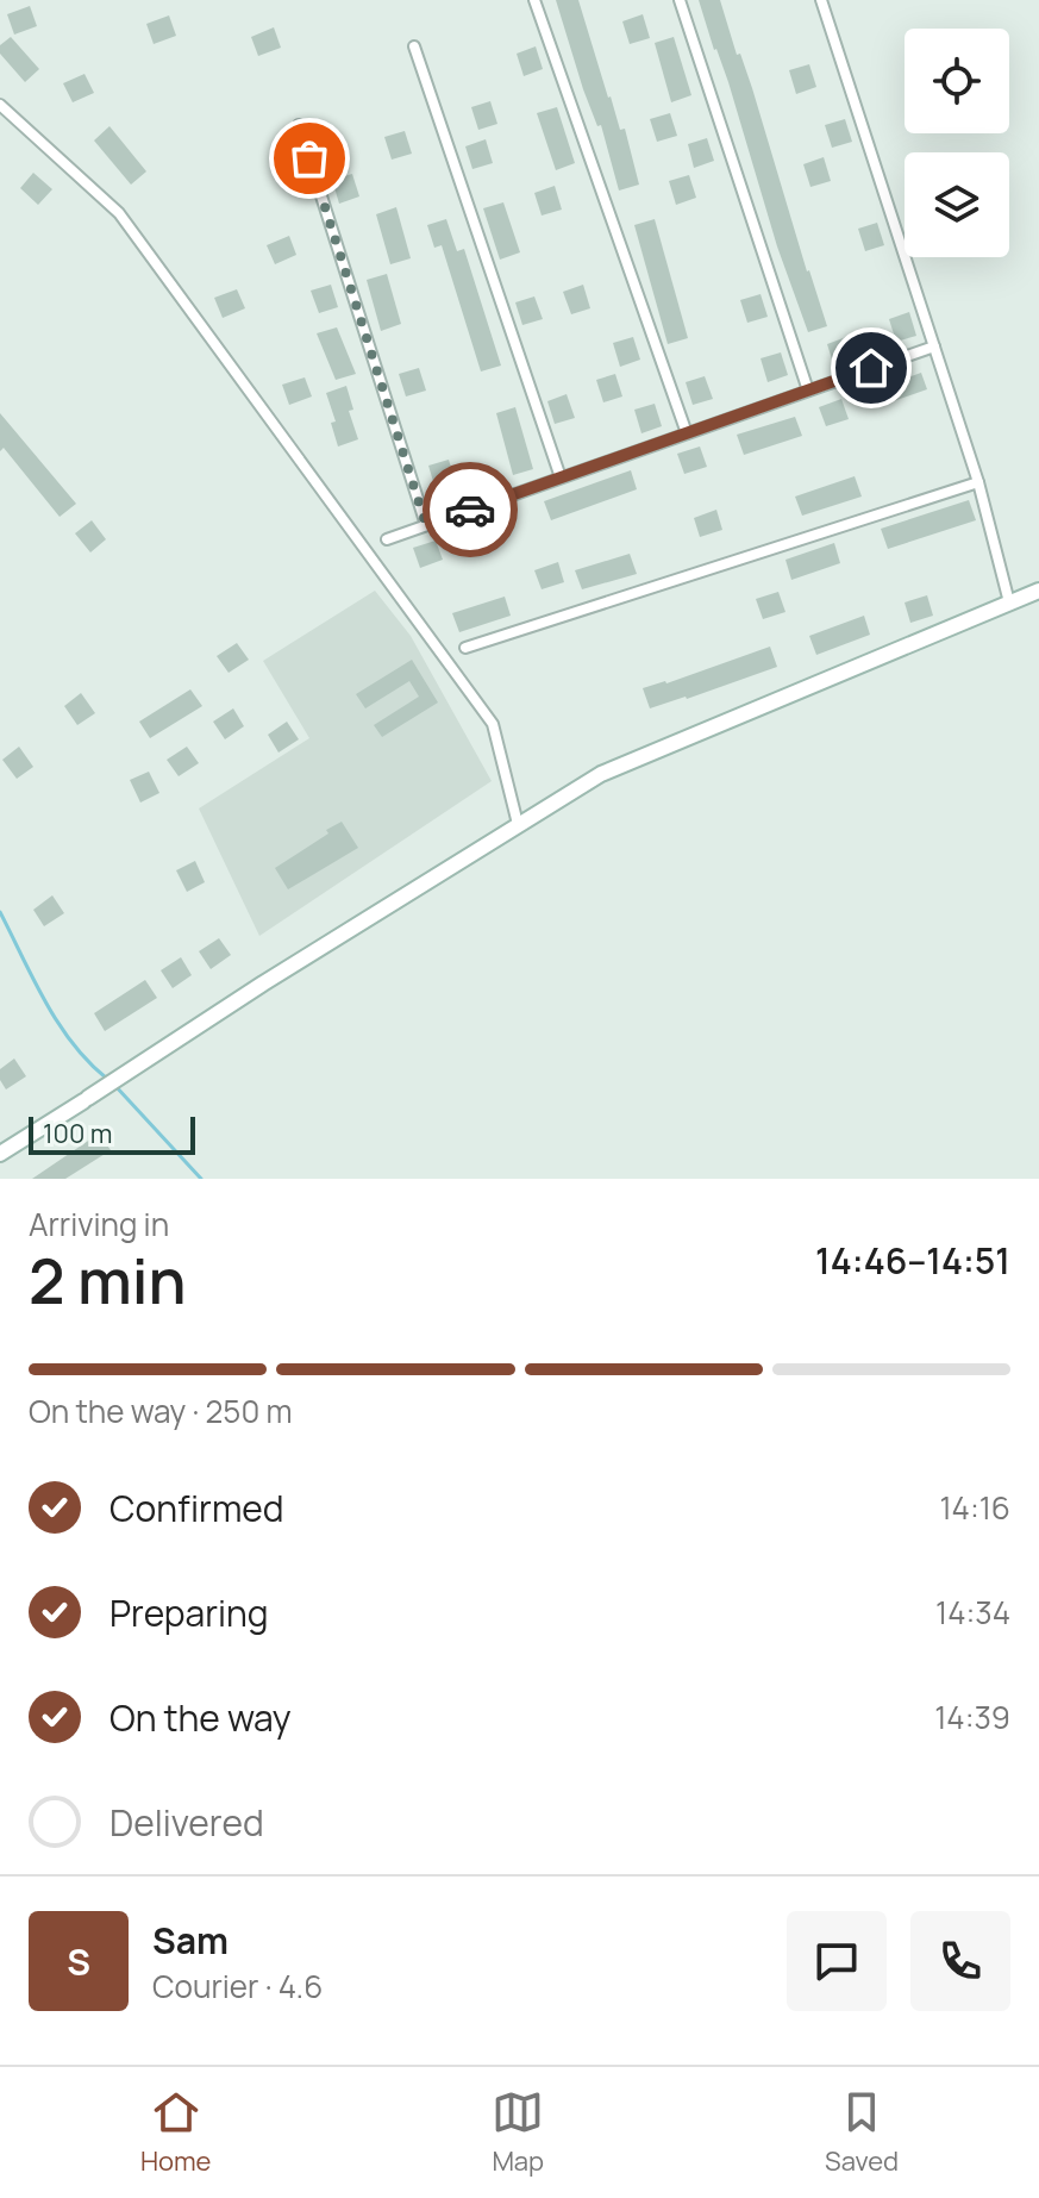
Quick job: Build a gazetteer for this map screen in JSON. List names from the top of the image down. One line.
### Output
{"scale_bar":"100 m","page":{"scale":"100 m","heading":["2 min","Arriving in","14:46–14:51"],"panel":["Sam","Courier · 4.6"],"bar":"On the way · 250 m","list":[["Confirmed","14:16"],["Preparing","14:34"],["On the way","14:39"],"Delivered"],"round":"S","tabs":["Home","Map","Saved"]}}
